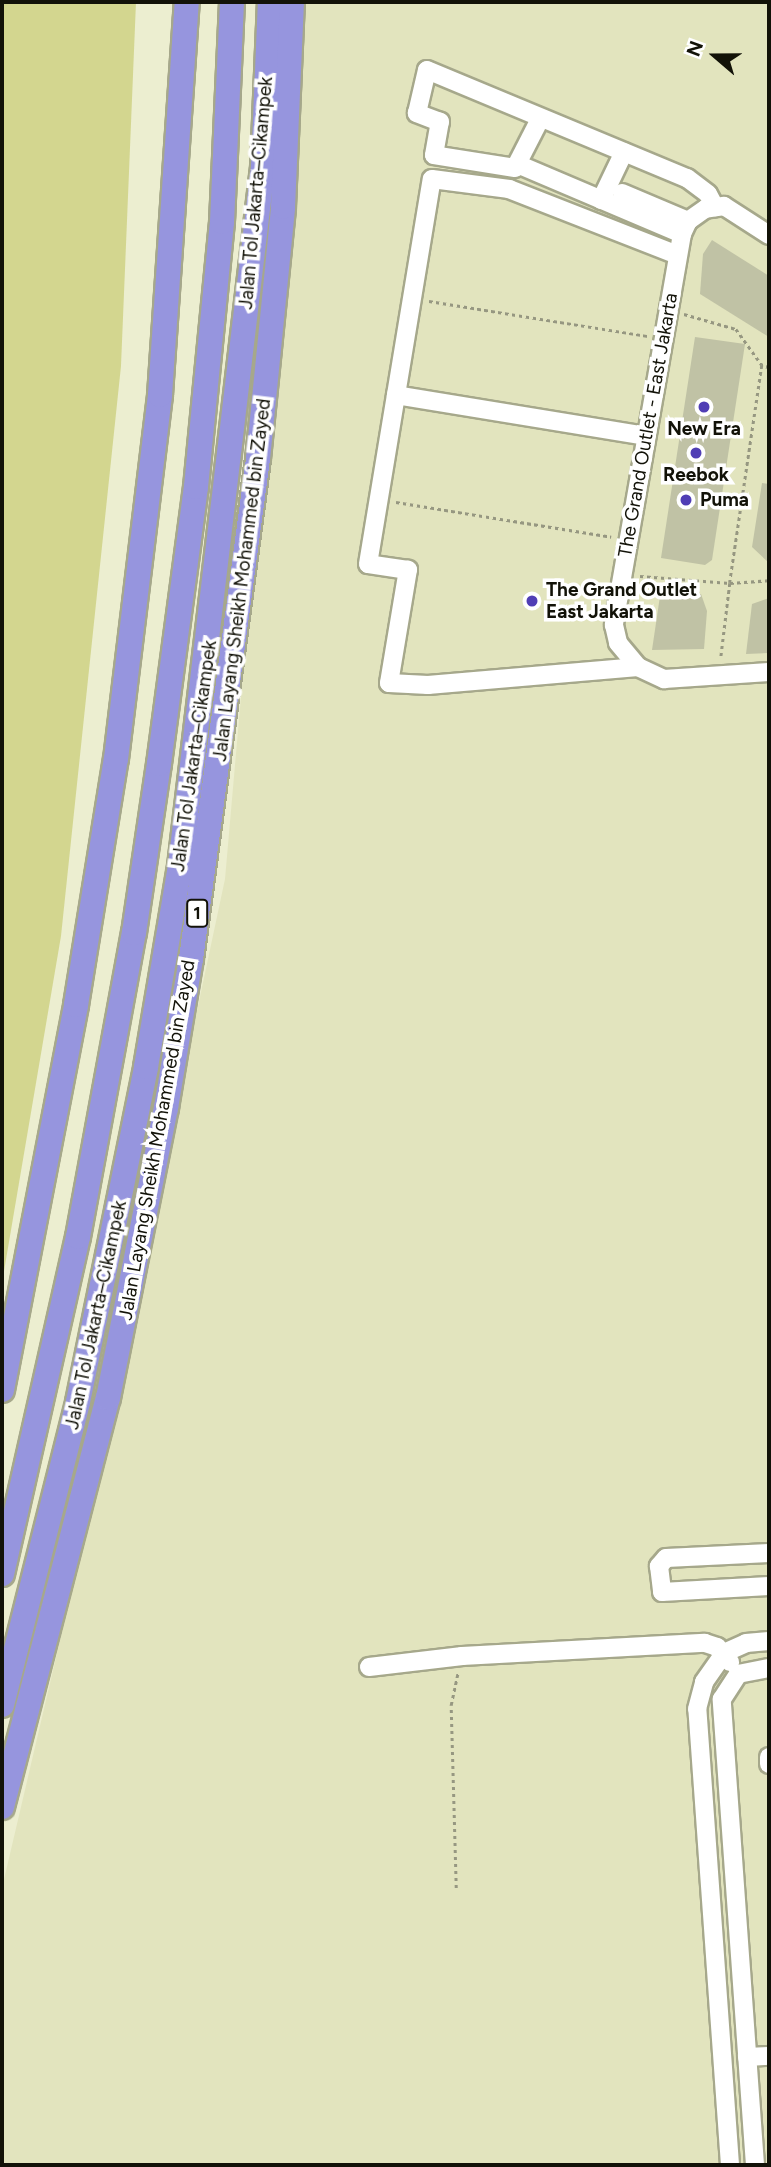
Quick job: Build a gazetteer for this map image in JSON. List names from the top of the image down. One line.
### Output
{"streets":{"highway":["Jalan Tol Jakarta–Cikampek","Jalan Layang Sheikh Mohammed bin Zayed","1"],"street":["The Grand Outlet - East Jakarta"]},"places":["New Era","Reebok","Puma","The Grand Outlet East Jakarta"],"north":"left"}
